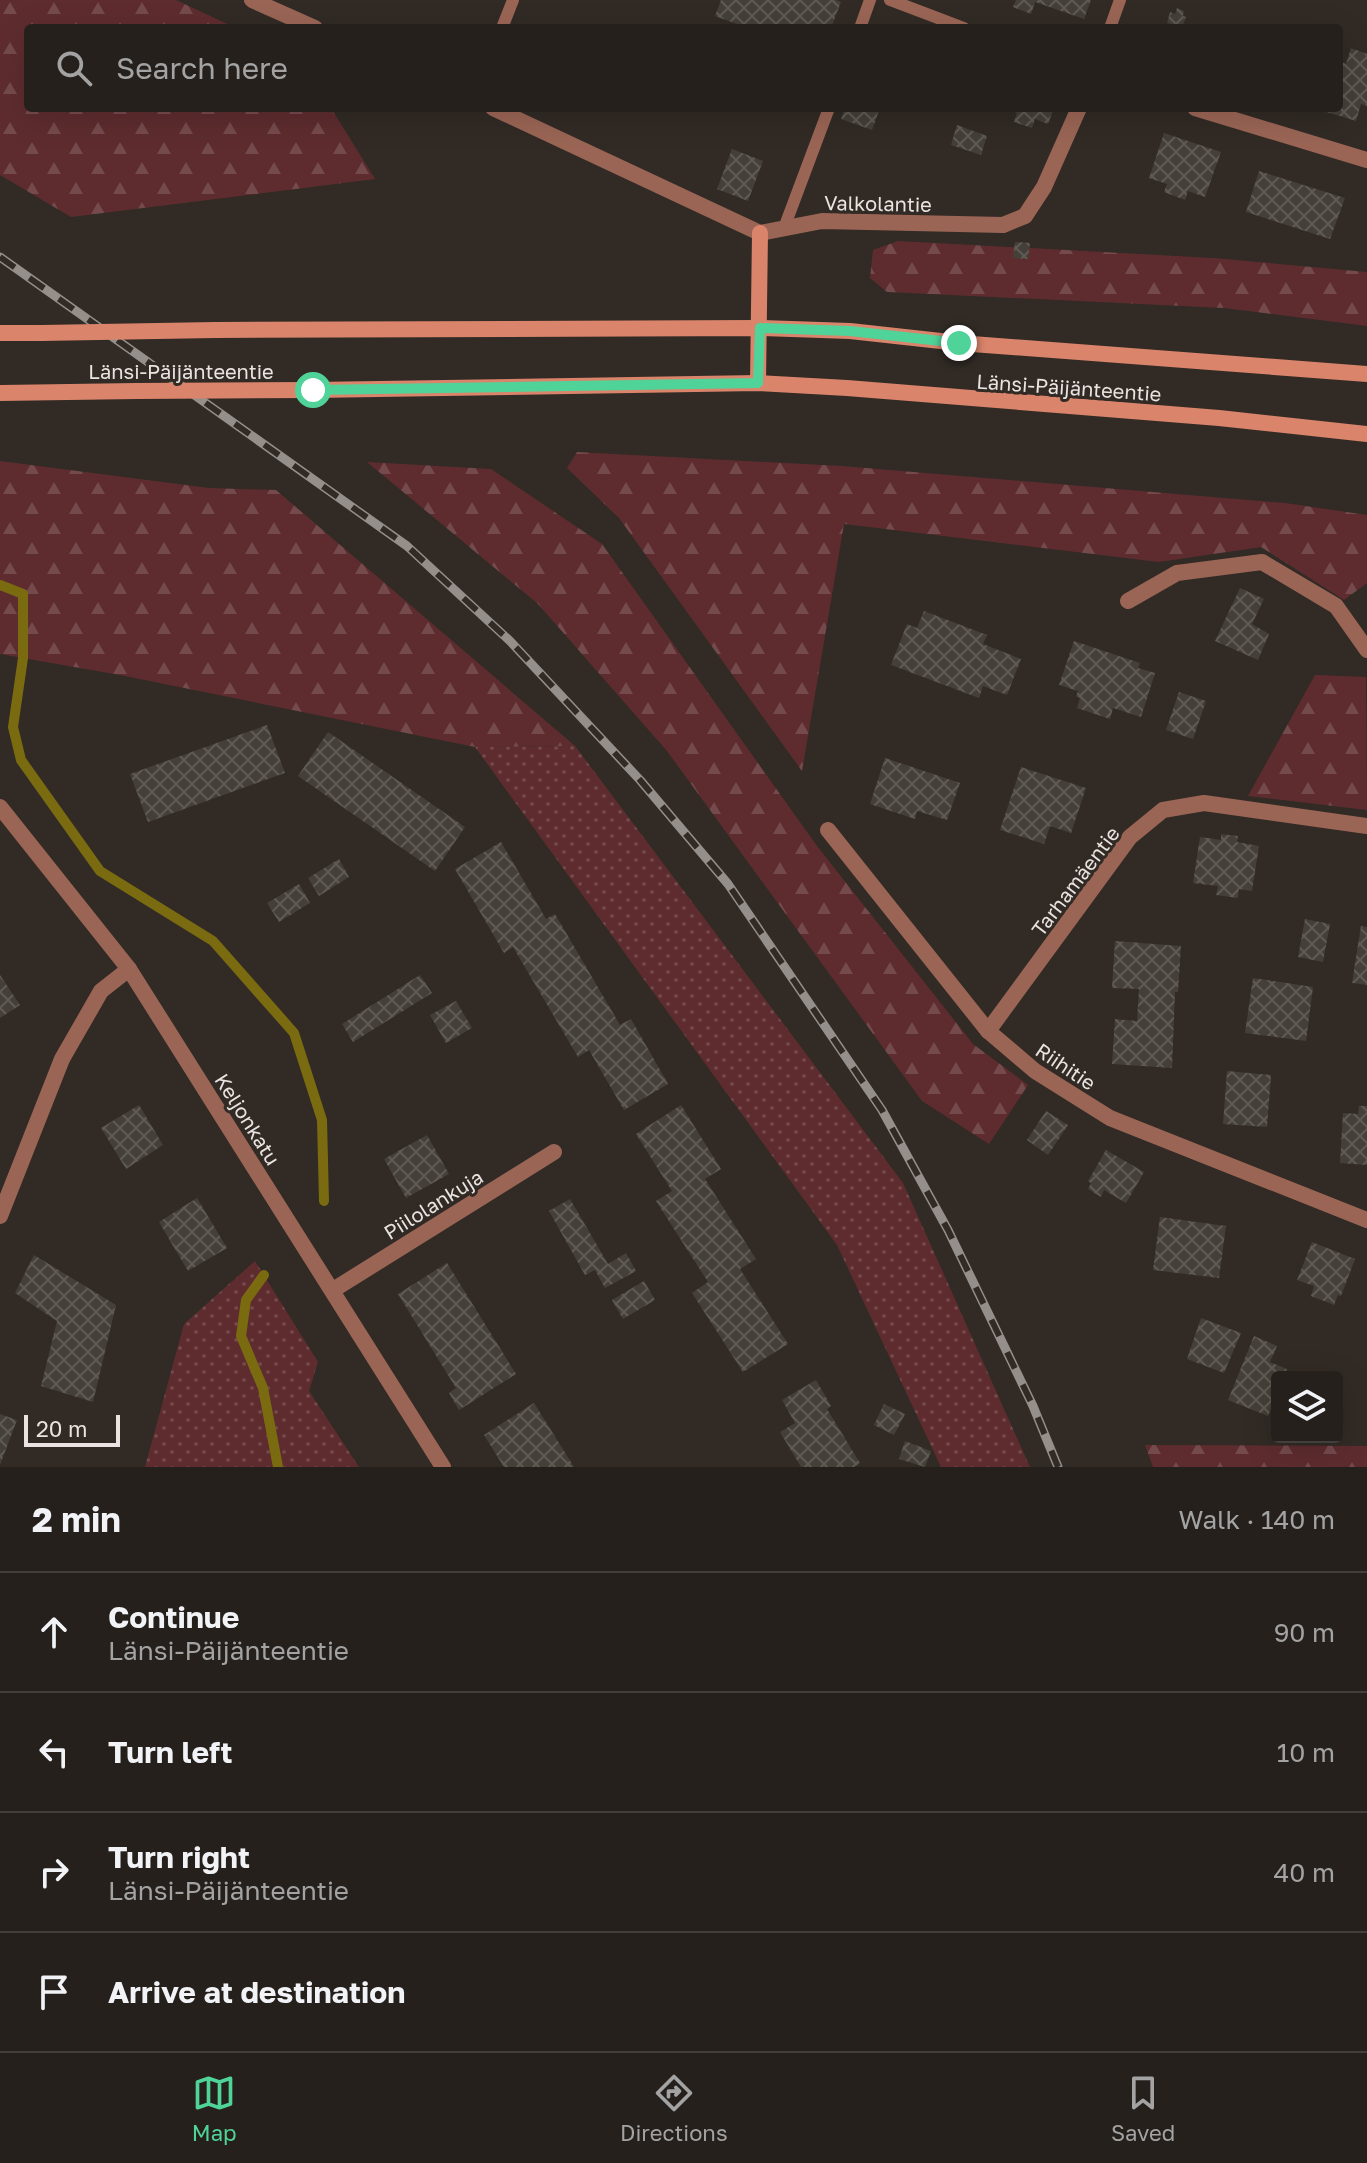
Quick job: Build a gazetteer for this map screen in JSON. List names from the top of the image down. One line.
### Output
{"streets":{"main road":["Länsi-Päijänteentie"],"street":["Valkolantie","Tarhamäentie","Riihitie","Keljonkatu","Piilolankuja"]},"crossings":[["Tarhamäentie","Riihitie"],["Keljonkatu","Piilolankuja"]],"scale_bar":"20 m","page":{"search":"Search here","scale":"20 m","heading":["2 min","Walk · 140 m"],"list":[["Continue","Länsi-Päijänteentie","90 m"],["Turn left","10 m"],["Turn right","Länsi-Päijänteentie","40 m"],"Arrive at destination"],"nav":["Map","Directions","Saved"]}}
